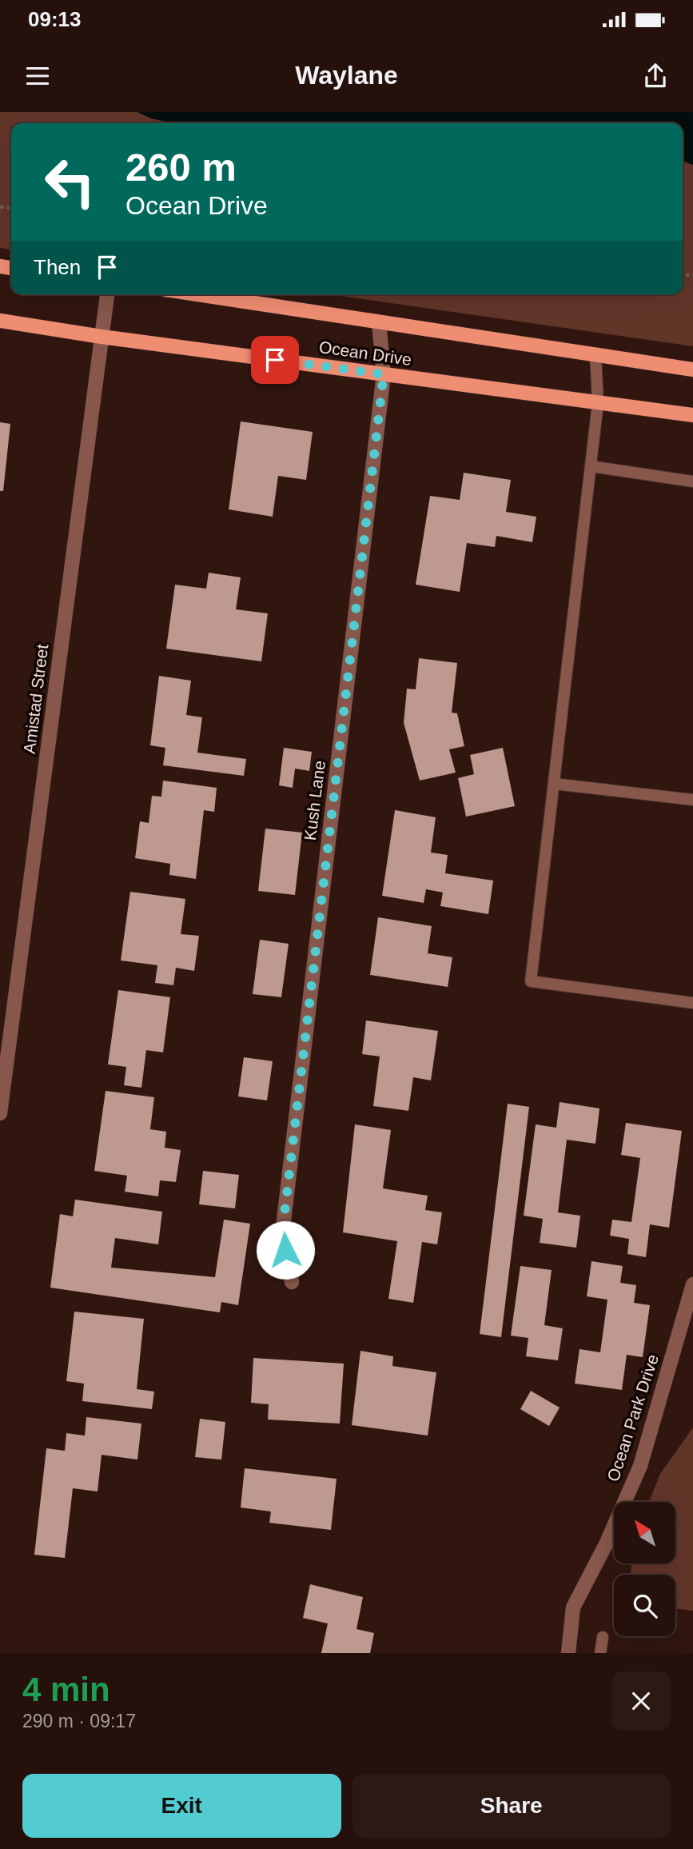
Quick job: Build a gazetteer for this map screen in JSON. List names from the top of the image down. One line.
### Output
{"streets":{"main road":["Ocean Drive"],"street":["Amistad Street","Kush Lane","Ocean Park Drive"]},"crossings":[["Ocean Drive","Amistad Street"],["Ocean Drive","Kush Lane"]],"north":"top left","page":{"status":"09:13","header":"Waylane","turn":["260 m","Ocean Drive"],"then":"Then","heading":["4 min","290 m · 09:17"],"buttons":["Exit","Share"]}}
